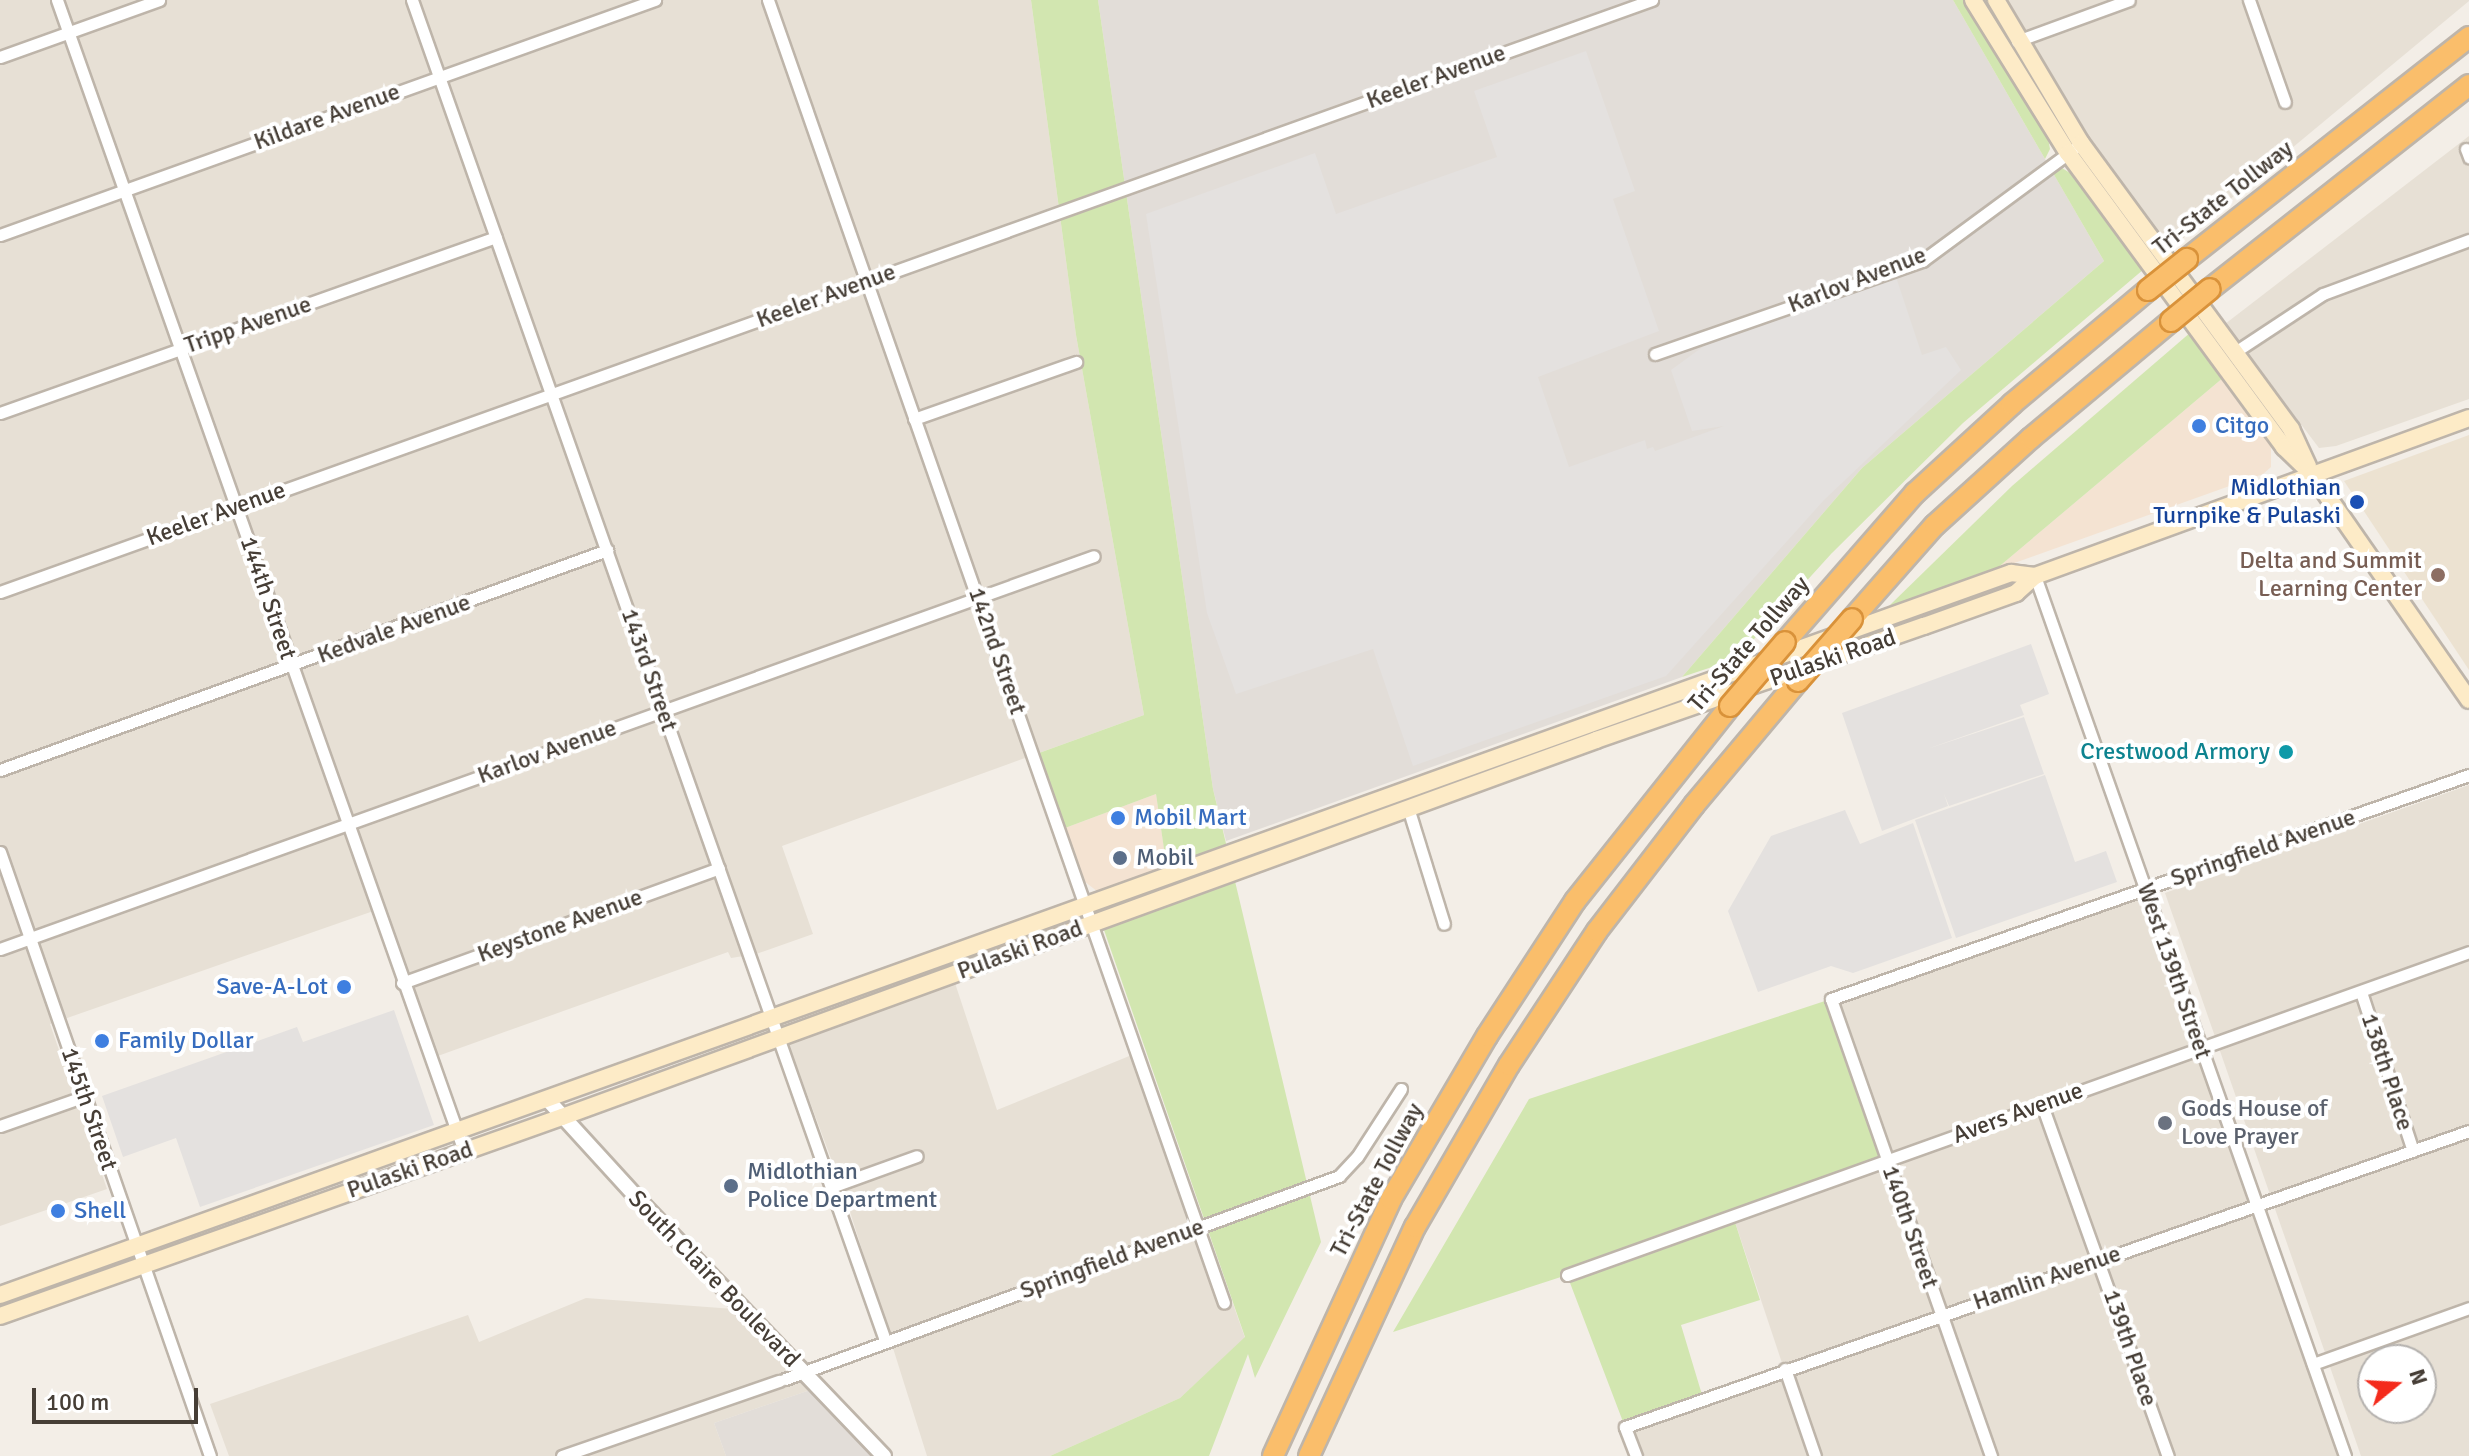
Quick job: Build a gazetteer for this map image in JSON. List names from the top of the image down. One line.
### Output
{"streets":{"highway":["Tri-State Tollway"],"main road":["Pulaski Road"],"street":["Keeler Avenue","Kildare Avenue","Karlov Avenue","Tripp Avenue","144th Street","Kedvale Avenue","142nd Street","143rd Street","Springfield Avenue","Keystone Avenue","West 139th Street","138th Place","145th Street","Avers Avenue","140th Street","Hamlin Avenue","South Claire Boulevard","139th Place"]},"crossings":[["Keeler Avenue","144th Street"],["Keeler Avenue","142nd Street"],["Keeler Avenue","143rd Street"],["Kildare Avenue","144th Street"],["Kildare Avenue","143rd Street"],["Karlov Avenue","144th Street"],["Karlov Avenue","142nd Street"],["Karlov Avenue","143rd Street"],["Karlov Avenue","145th Street"],["Tripp Avenue","144th Street"],["Tripp Avenue","143rd Street"],["144th Street","Kedvale Avenue"],["144th Street","Pulaski Road"],["144th Street","Keystone Avenue"],["Kedvale Avenue","143rd Street"],["142nd Street","Pulaski Road"],["142nd Street","Springfield Avenue"],["Pulaski Road","143rd Street"],["Pulaski Road","West 139th Street"],["Pulaski Road","145th Street"],["Pulaski Road","South Claire Boulevard"],["143rd Street","Springfield Avenue"],["143rd Street","Keystone Avenue"],["Springfield Avenue","West 139th Street"],["Springfield Avenue","140th Street"],["Springfield Avenue","South Claire Boulevard"],["West 139th Street","Avers Avenue"],["West 139th Street","Hamlin Avenue"],["138th Place","Avers Avenue"],["138th Place","Hamlin Avenue"],["Avers Avenue","140th Street"],["Avers Avenue","139th Place"],["140th Street","Hamlin Avenue"],["Hamlin Avenue","139th Place"]],"places":["Citgo","Midlothian Turnpike & Pulaski","Delta and Summit Learning Center","Crestwood Armory","Mobil Mart","Mobil","Save-A-Lot","Family Dollar","Gods House of Love Prayer","Midlothian Police Department","Shell"],"scale_bar":"100 m","north":"right"}
